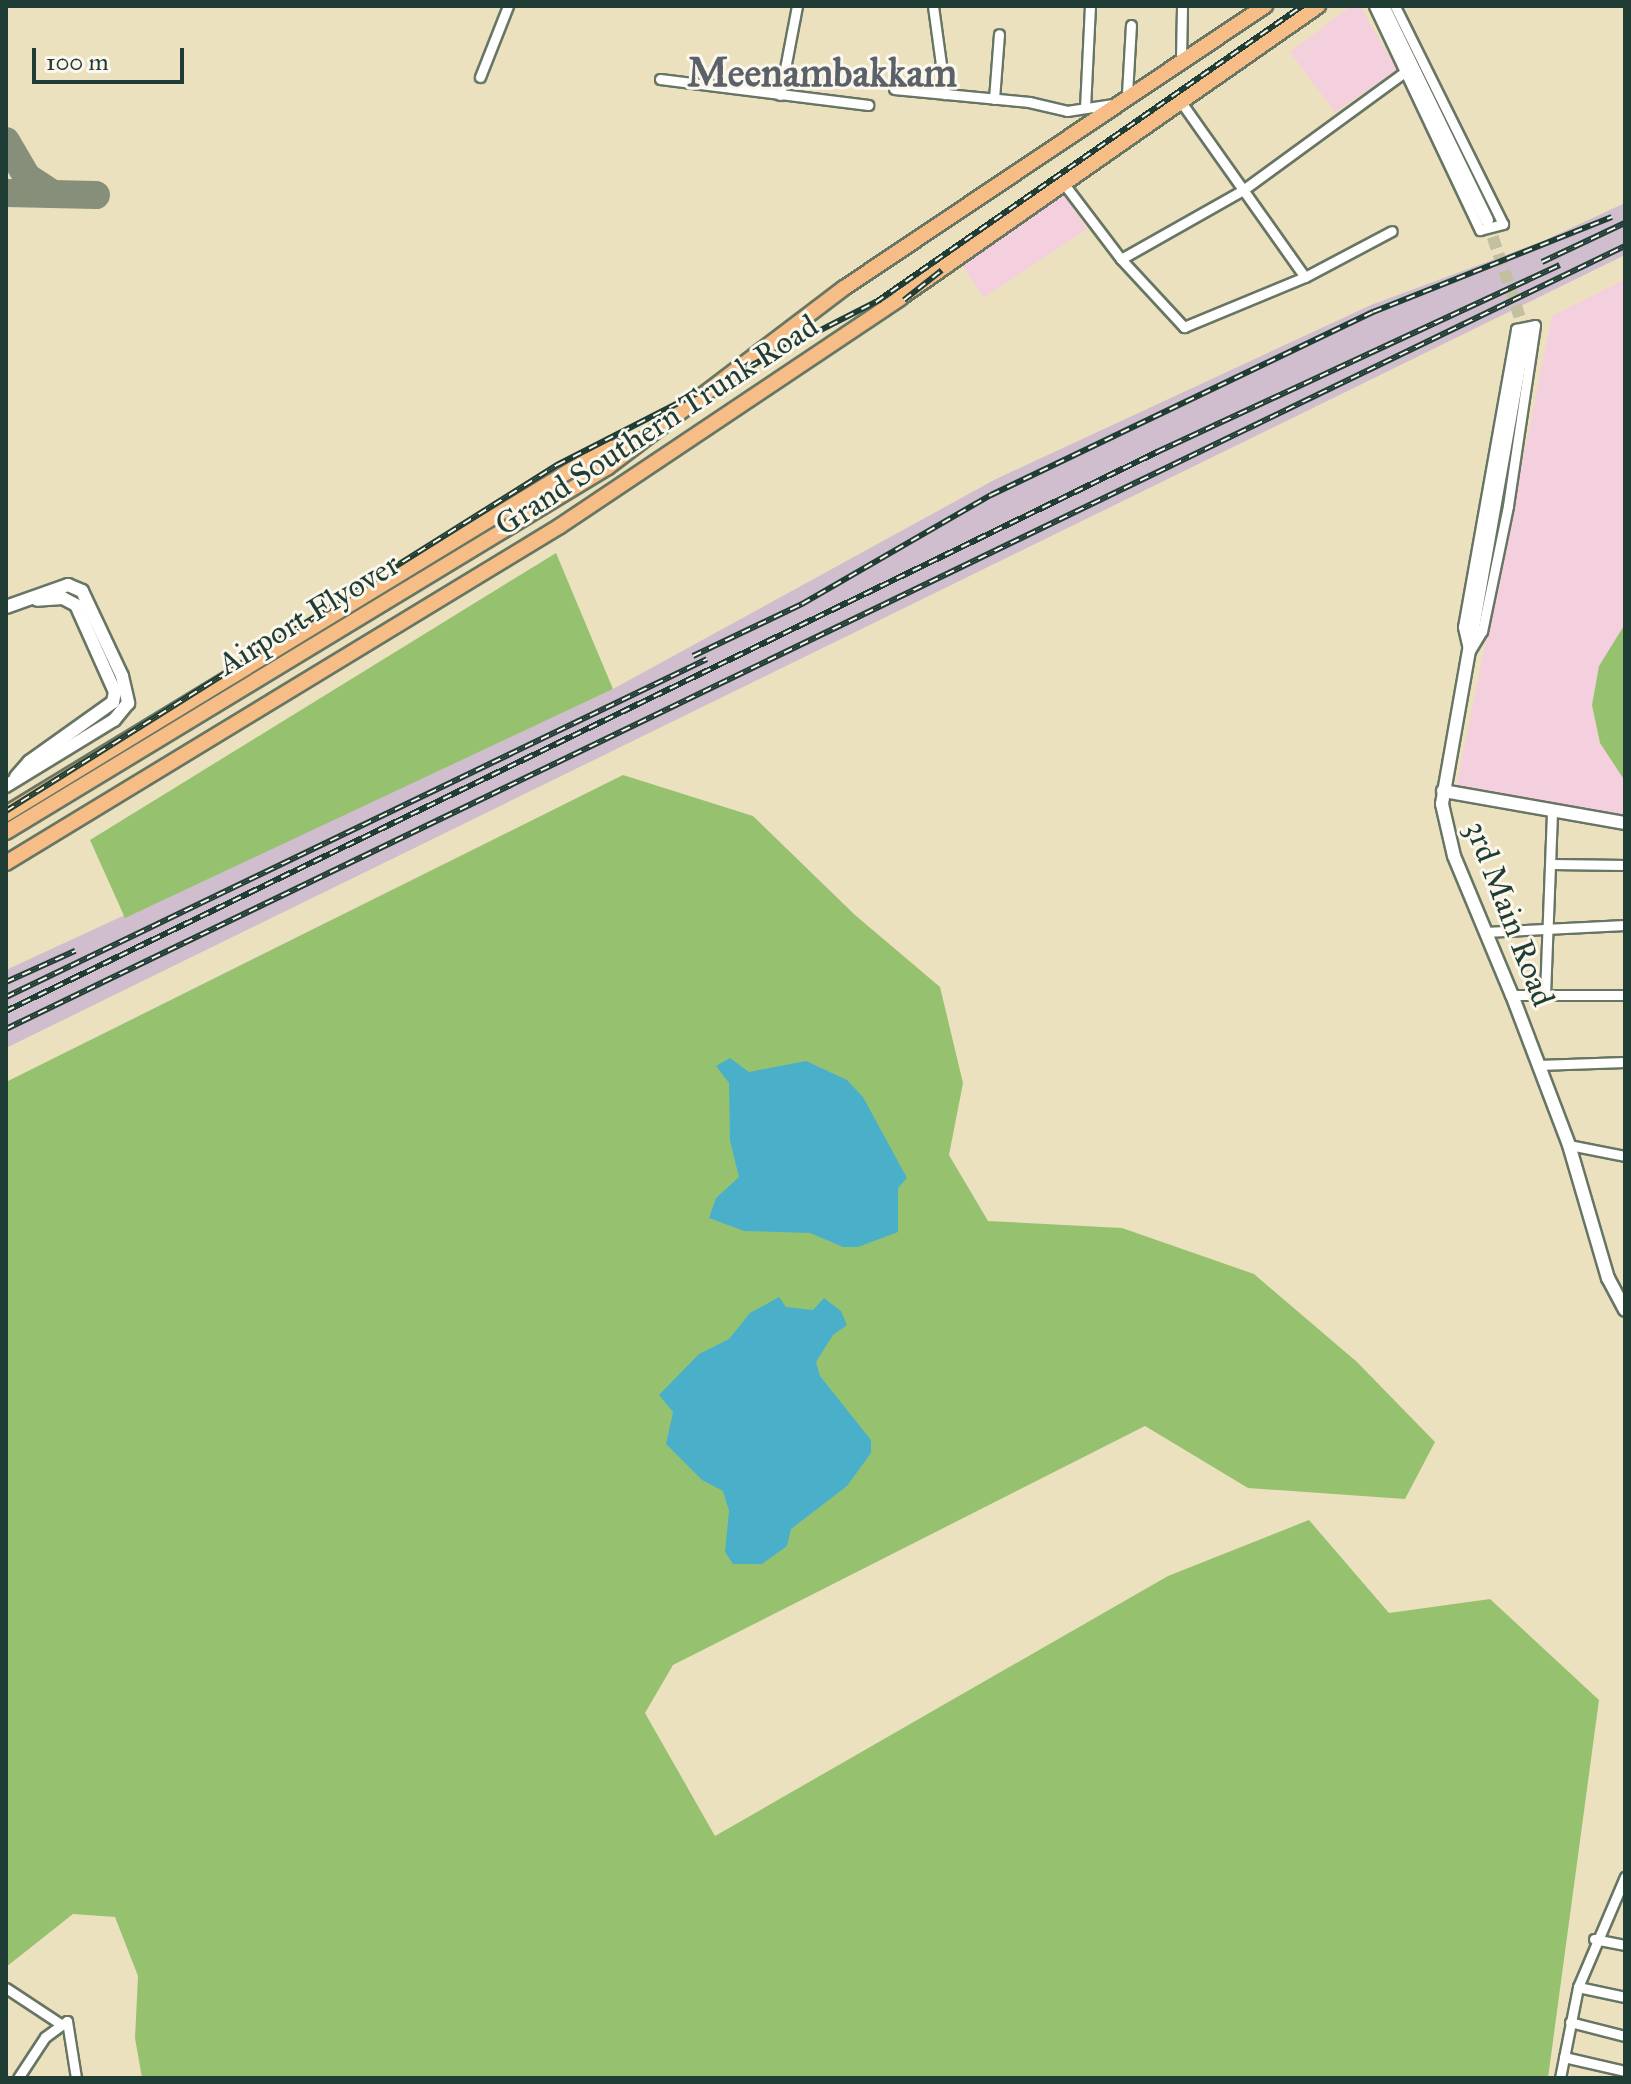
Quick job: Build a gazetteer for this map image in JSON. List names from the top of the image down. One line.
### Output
{"streets":{"main road":["Grand Southern Trunk Road","Airport Flyover"],"street":["3rd Main Road"]},"crossings":[["Grand Southern Trunk Road","Airport Flyover"]],"districts":["Meenambakkam"],"scale_bar":"100 m"}
